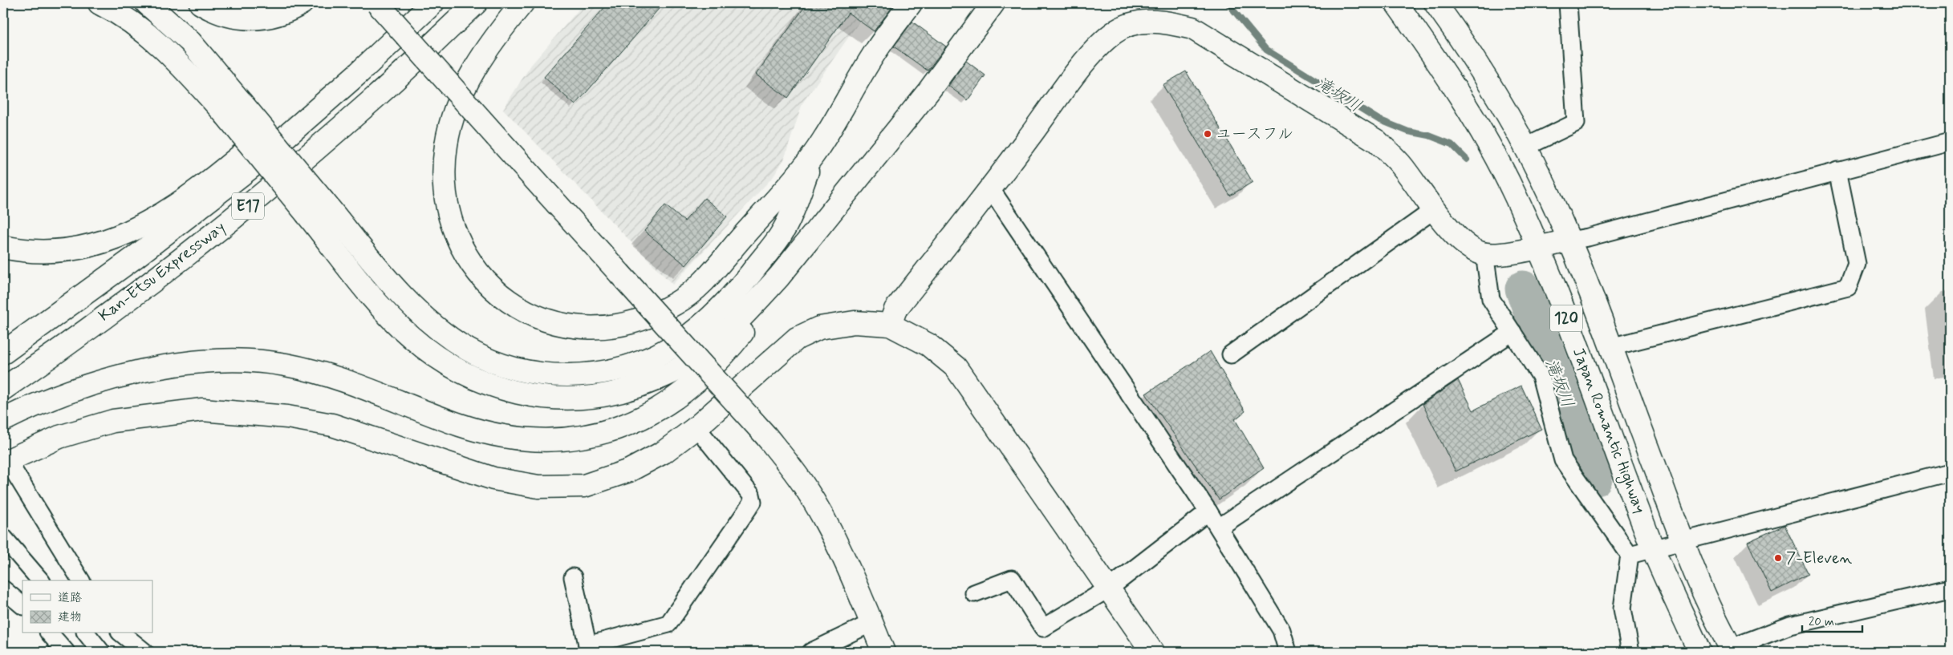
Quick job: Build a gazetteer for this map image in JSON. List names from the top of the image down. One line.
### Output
{"streets":{"main road":["E17","Kan-Etsu Expressway","120","Japan Romantic Highway"]},"water":["滝坂川"],"places":["ユースフル","7-Eleven"],"legend":["道路","建物"],"scale_bar":"20 m"}
